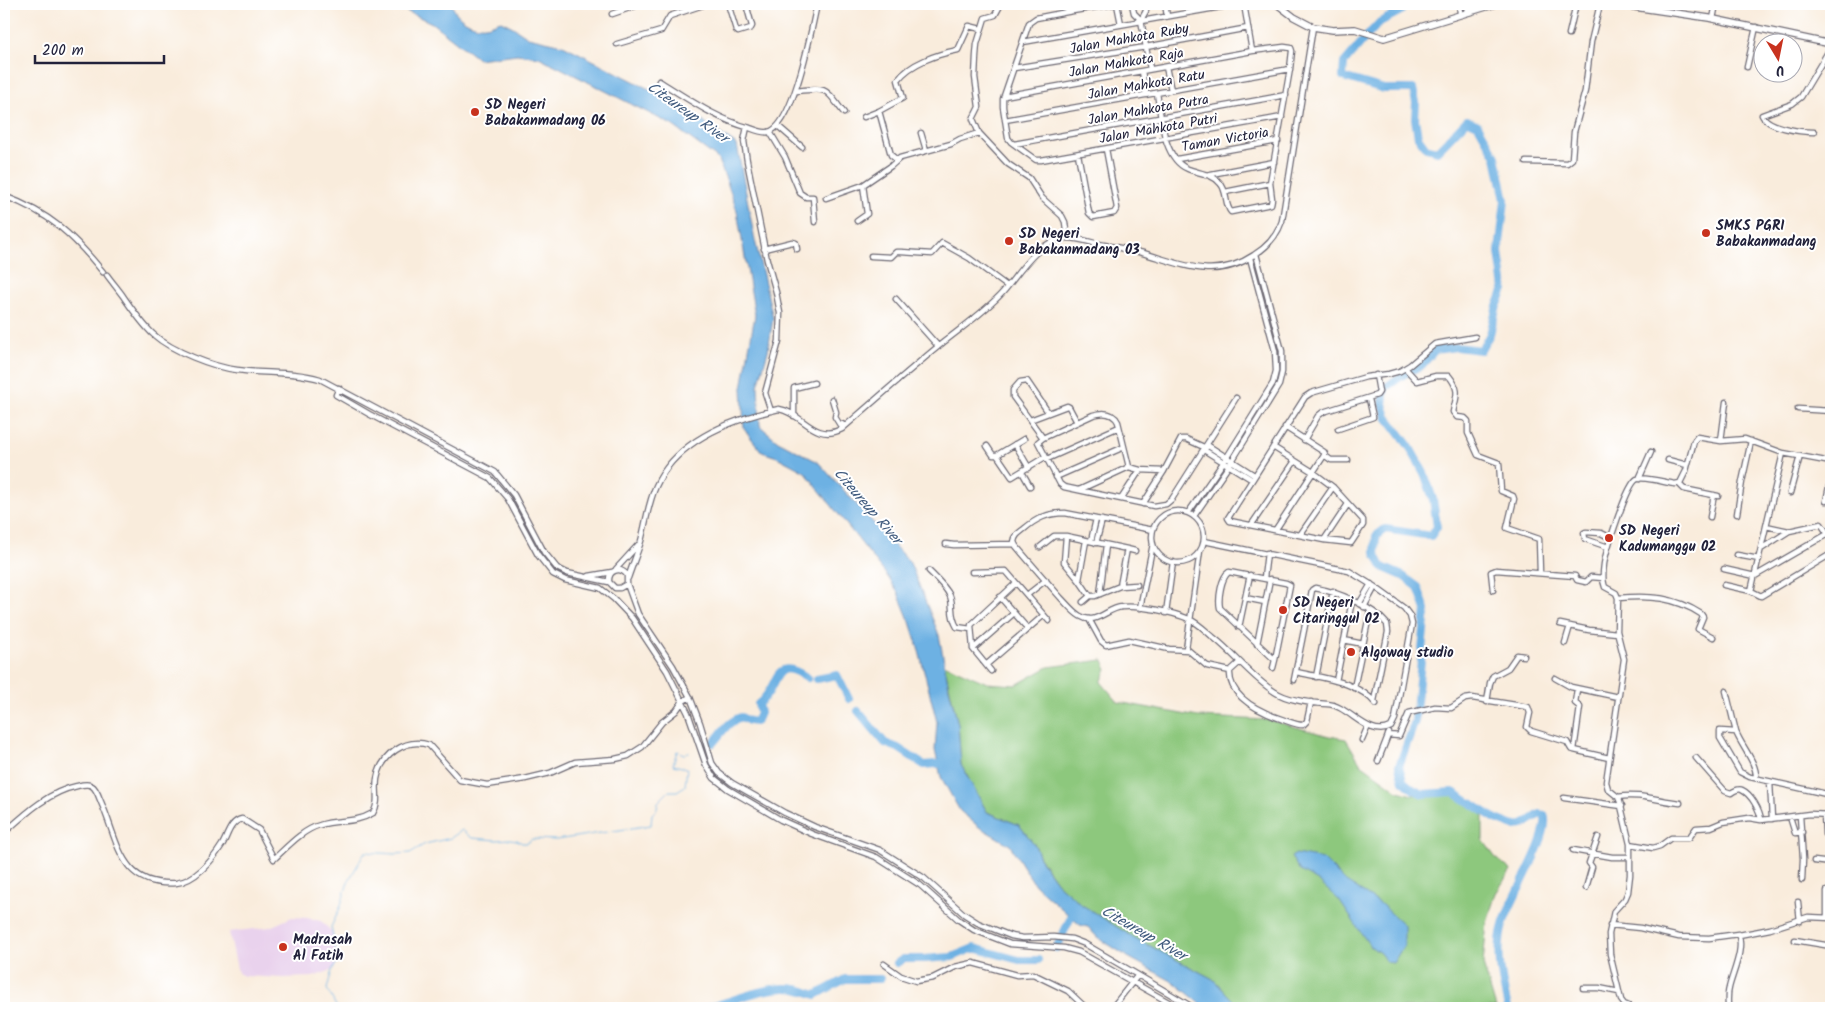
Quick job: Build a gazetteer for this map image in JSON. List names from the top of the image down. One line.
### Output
{"streets":{"street":["Jalan Mahkota Ruby","Jalan Mahkota Raja","Jalan Mahkota Ratu","Jalan Mahkota Putra","Jalan Mahkota Putri","Taman Victoria"]},"crossings":[["Jalan Mahkota Raja","Taman Victoria"],["Jalan Mahkota Ratu","Taman Victoria"],["Jalan Mahkota Putra","Jalan Mahkota Putri"],["Jalan Mahkota Putra","Taman Victoria"],["Jalan Mahkota Putri","Taman Victoria"]],"water":["Citeureup River"],"places":["SD Negeri Babakanmadang 06","SMKS PGRI Babakanmadang","SD Negeri Babakanmadang 03","SD Negeri Kadumanggu 02","SD Negeri Citaringgul 02","Algoway studio","Madrasah Al Fatih"],"scale_bar":"200 m","north":"bottom"}
